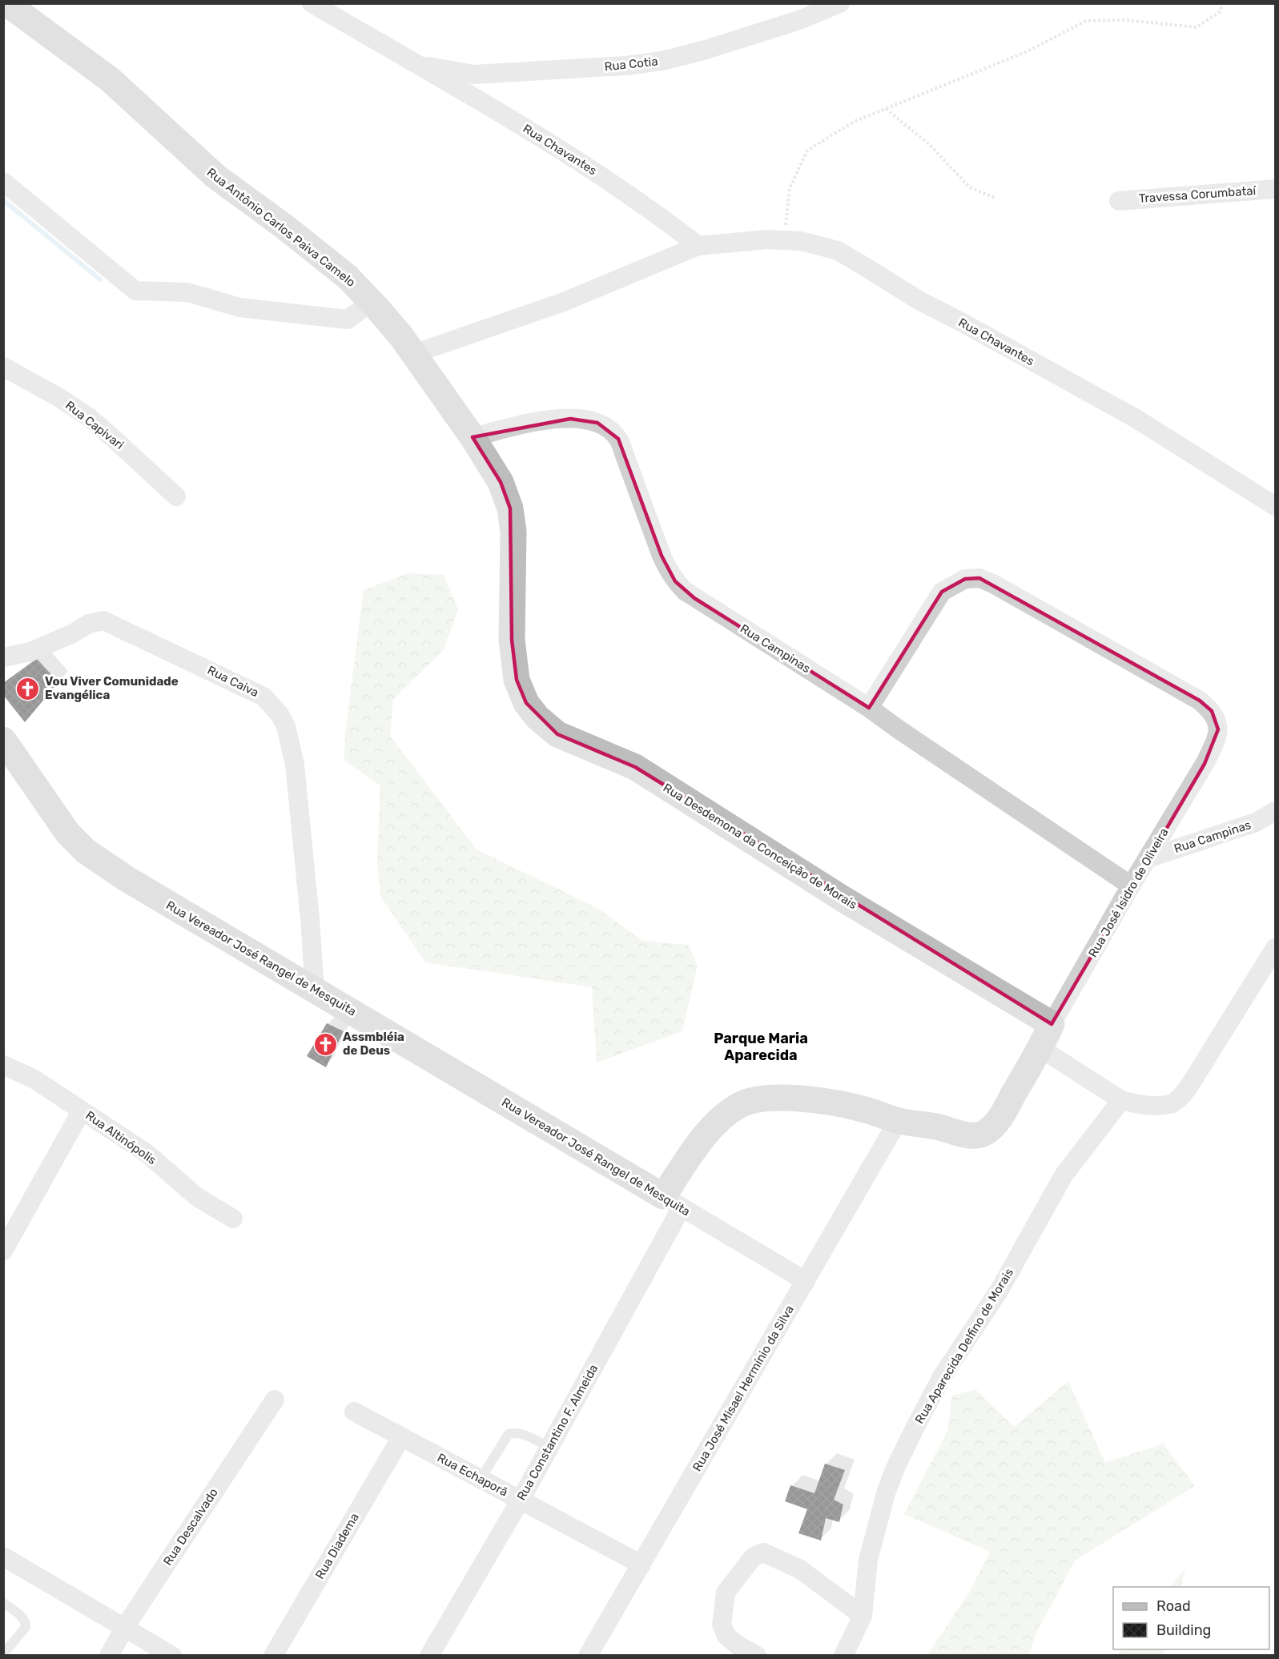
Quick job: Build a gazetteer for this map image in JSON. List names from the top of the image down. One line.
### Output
{"streets":{"street":["Rua Cotia","Rua Chavantes","Travessa Corumbataí","Rua Antônio Carlos Paiva Camelo","Rua Capivari","Rua Campinas","Rua Caiva","Rua Desdemona da Conceição de Morais","Rua José Isidro de Oliveira","Rua Vereador José Rangel de Mesquita","Rua Altinópolis","Rua Aparecida Delfino de Morais","Rua José Misael Hermínio da Silva","Rua Constantino F. Almeida","Rua Echaporã","Rua Descalvado","Rua Diadema"]},"crossings":[["Rua Cotia","Rua Chavantes"],["Rua Chavantes","Rua Antônio Carlos Paiva Camelo"],["Rua Antônio Carlos Paiva Camelo","Rua Campinas"],["Rua Antônio Carlos Paiva Camelo","Rua Desdemona da Conceição de Morais"],["Rua Campinas","Rua José Isidro de Oliveira"],["Rua Caiva","Rua Vereador José Rangel de Mesquita"],["Rua Desdemona da Conceição de Morais","Rua José Isidro de Oliveira"],["Rua José Isidro de Oliveira","Rua Vereador José Rangel de Mesquita"],["Rua José Isidro de Oliveira","Rua José Misael Hermínio da Silva"],["Rua José Isidro de Oliveira","Rua Constantino F. Almeida"],["Rua Vereador José Rangel de Mesquita","Rua José Misael Hermínio da Silva"],["Rua Vereador José Rangel de Mesquita","Rua Constantino F. Almeida"],["Rua José Misael Hermínio da Silva","Rua Echaporã"],["Rua Constantino F. Almeida","Rua Echaporã"],["Rua Echaporã","Rua Diadema"]],"districts":["Parque Maria Aparecida"],"places":{"church":["Vou Viver Comunidade Evangélica","Assmbléia de Deus"]},"legend":["Road","Building"]}
